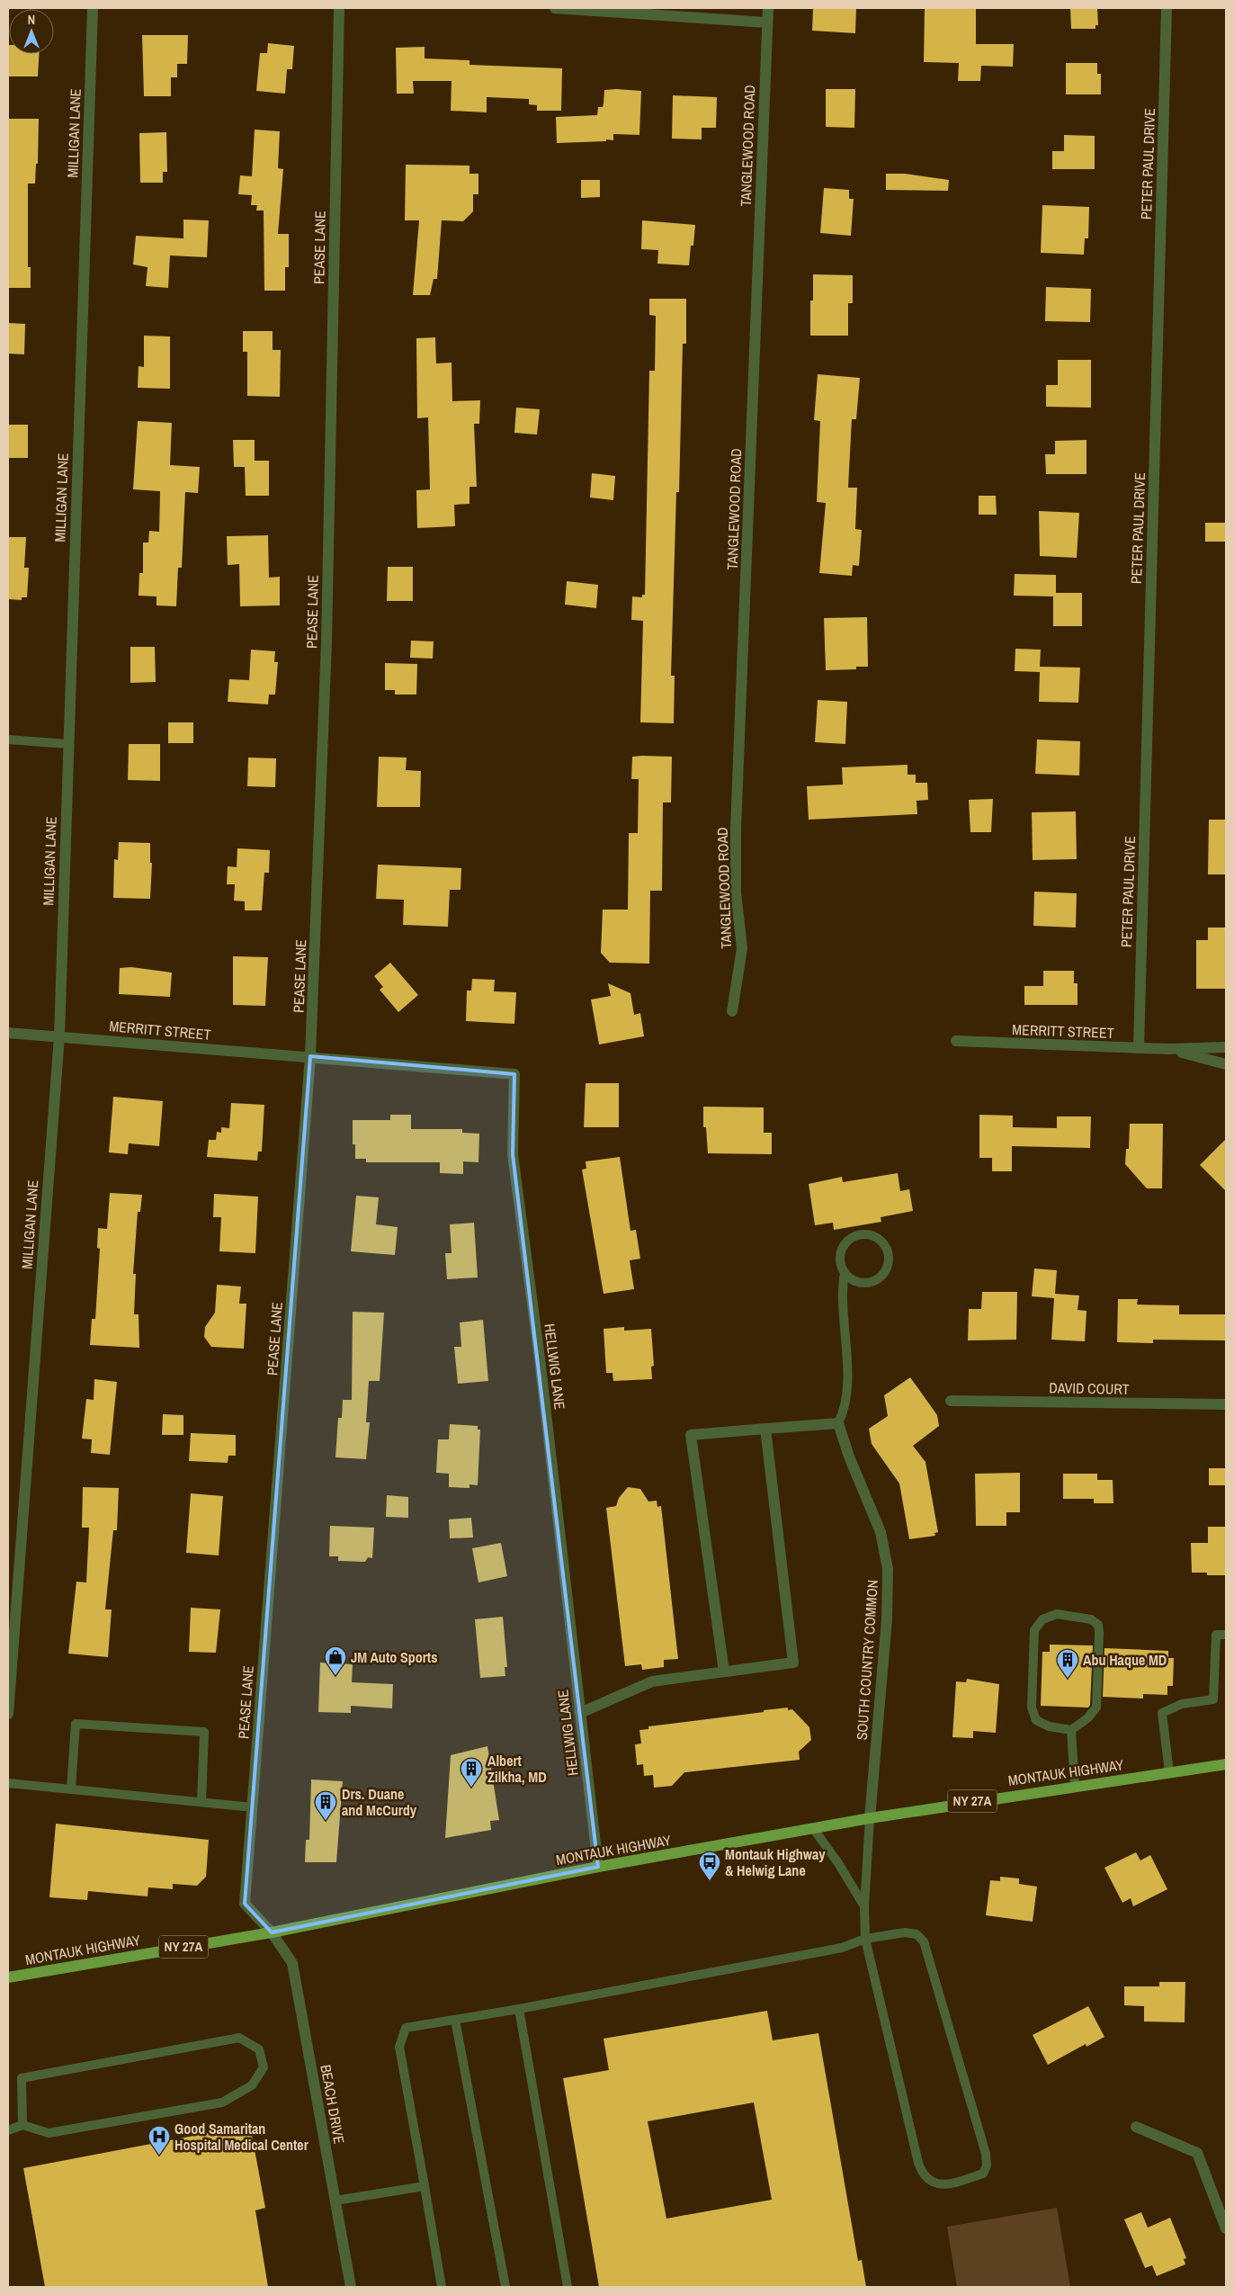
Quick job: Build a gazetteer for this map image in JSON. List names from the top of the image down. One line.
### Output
{"streets":{"main road":["MONTAUK HIGHWAY","NY 27A"],"street":["MILLIGAN LANE","TANGLEWOOD ROAD","PETER PAUL DRIVE","PEASE LANE","MERRITT STREET","HELLWIG LANE","DAVID COURT","SOUTH COUNTRY COMMON","BEACH DRIVE"]},"crossings":[["MILLIGAN LANE","MERRITT STREET"],["PETER PAUL DRIVE","MERRITT STREET"],["PEASE LANE","MERRITT STREET"],["PEASE LANE","HELLWIG LANE"],["PEASE LANE","MONTAUK HIGHWAY"],["PEASE LANE","BEACH DRIVE"],["MERRITT STREET","HELLWIG LANE"],["HELLWIG LANE","MONTAUK HIGHWAY"],["SOUTH COUNTRY COMMON","MONTAUK HIGHWAY"],["MONTAUK HIGHWAY","BEACH DRIVE"]],"places":{"shop":["JM Auto Sports"],"building":["Abu Haque MD","Albert Zilkha, MD","Drs. Duane and McCurdy"],"bus stop":["Montauk Highway & Helwig Lane"],"hospital":["Good Samaritan Hospital Medical Center"]},"north":"top"}
